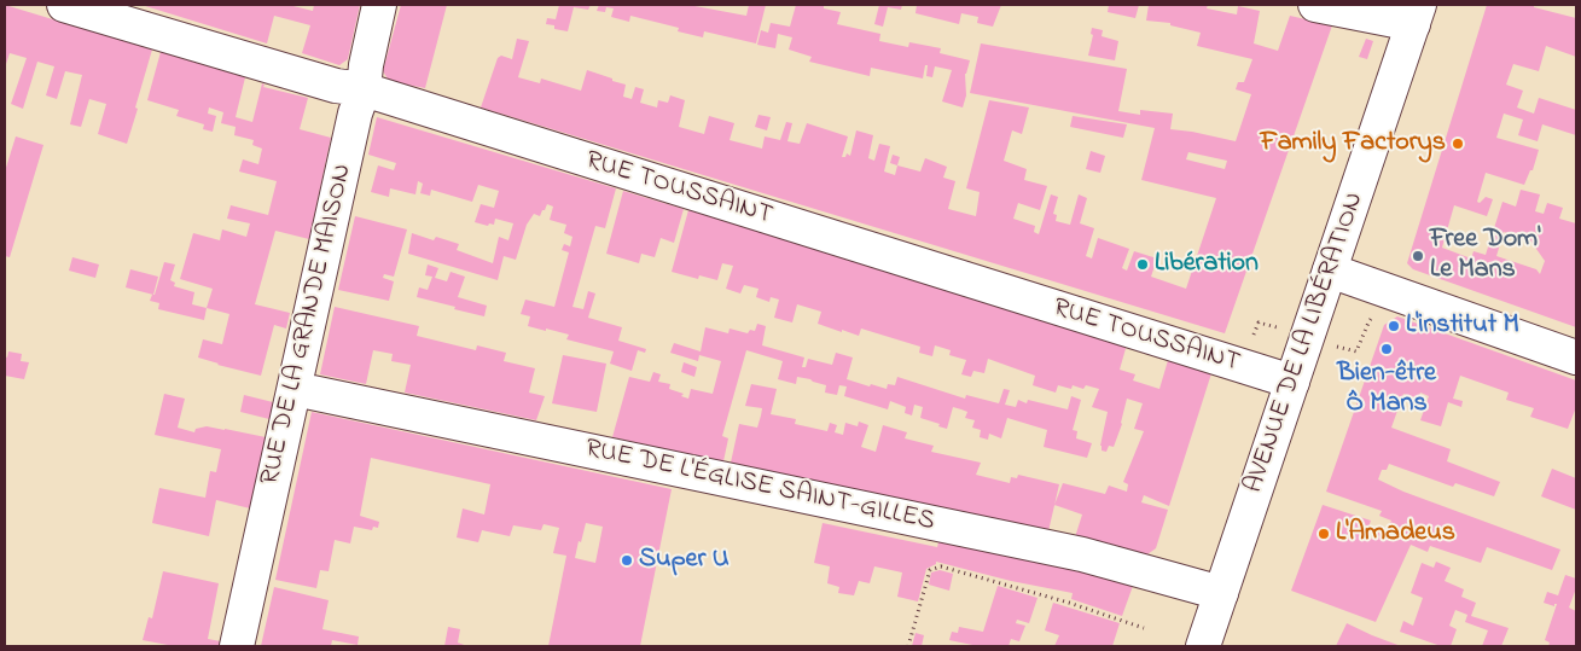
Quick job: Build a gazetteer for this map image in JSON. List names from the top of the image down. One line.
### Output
{"streets":{"street":["RUE TOUSSAINT","RUE DE LA GRANDE MAISON","AVENUE DE LA LIBÉRATION","RUE DE L'ÉGLISE SAINT-GILLES"]},"crossings":[["RUE TOUSSAINT","RUE DE LA GRANDE MAISON"],["RUE TOUSSAINT","AVENUE DE LA LIBÉRATION"],["RUE DE LA GRANDE MAISON","RUE DE L'ÉGLISE SAINT-GILLES"],["AVENUE DE LA LIBÉRATION","RUE DE L'ÉGLISE SAINT-GILLES"]],"places":["Family Factorys","Free Dom' Le Mans","Libération","L'institut M","Bien-être Ô Mans","L'Amadeus","Super U"]}
